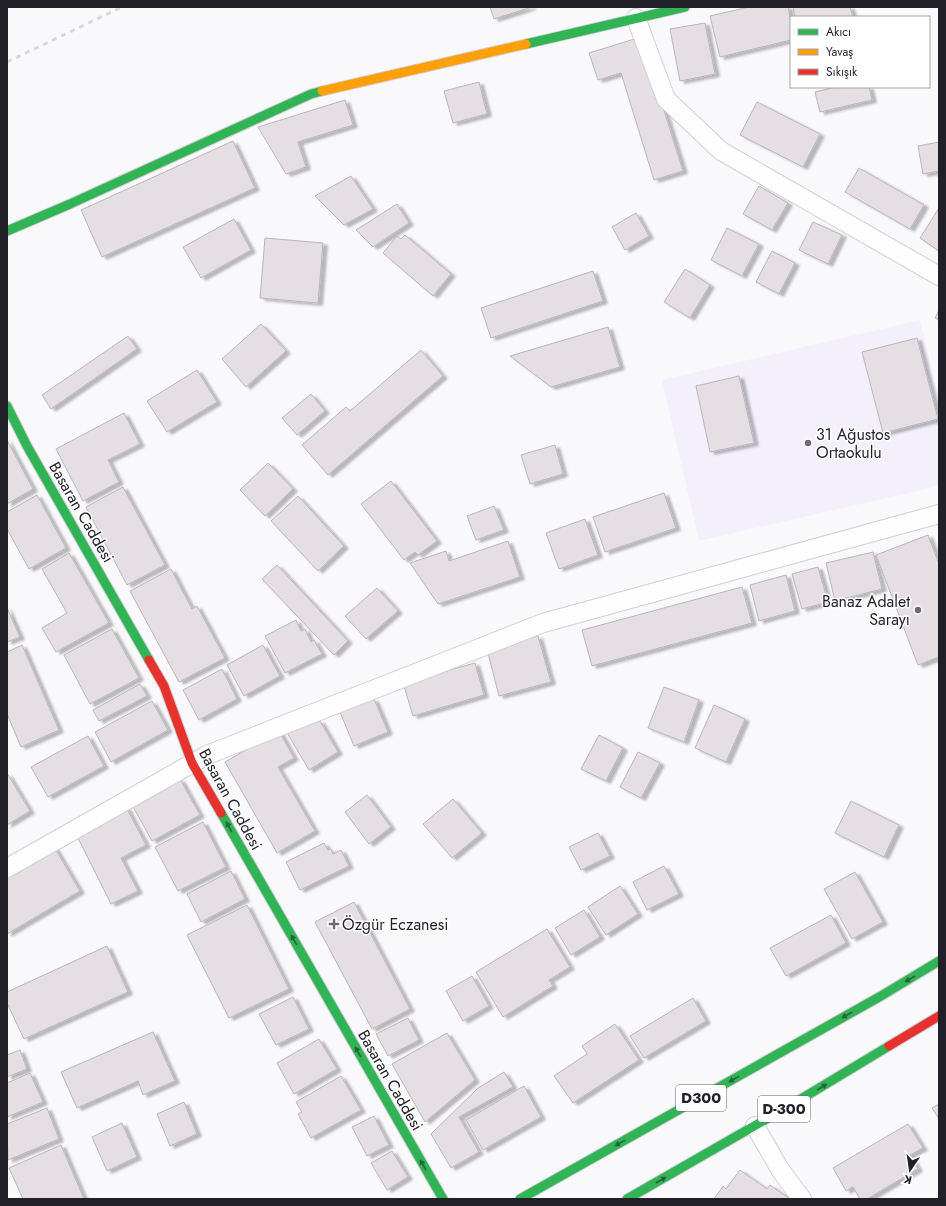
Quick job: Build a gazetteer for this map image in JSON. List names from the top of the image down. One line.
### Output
{"streets":{"main road":["Basaran Caddesi","D300","D-300"]},"one_way":["Basaran Caddesi"],"places":{"other":["31 Ağustos Ortaokulu","Banaz Adalet Sarayı"],"health":["Özgür Eczanesi"]},"legend":["Akıcı","Yavaş","Sıkışık"],"north":"bottom"}
